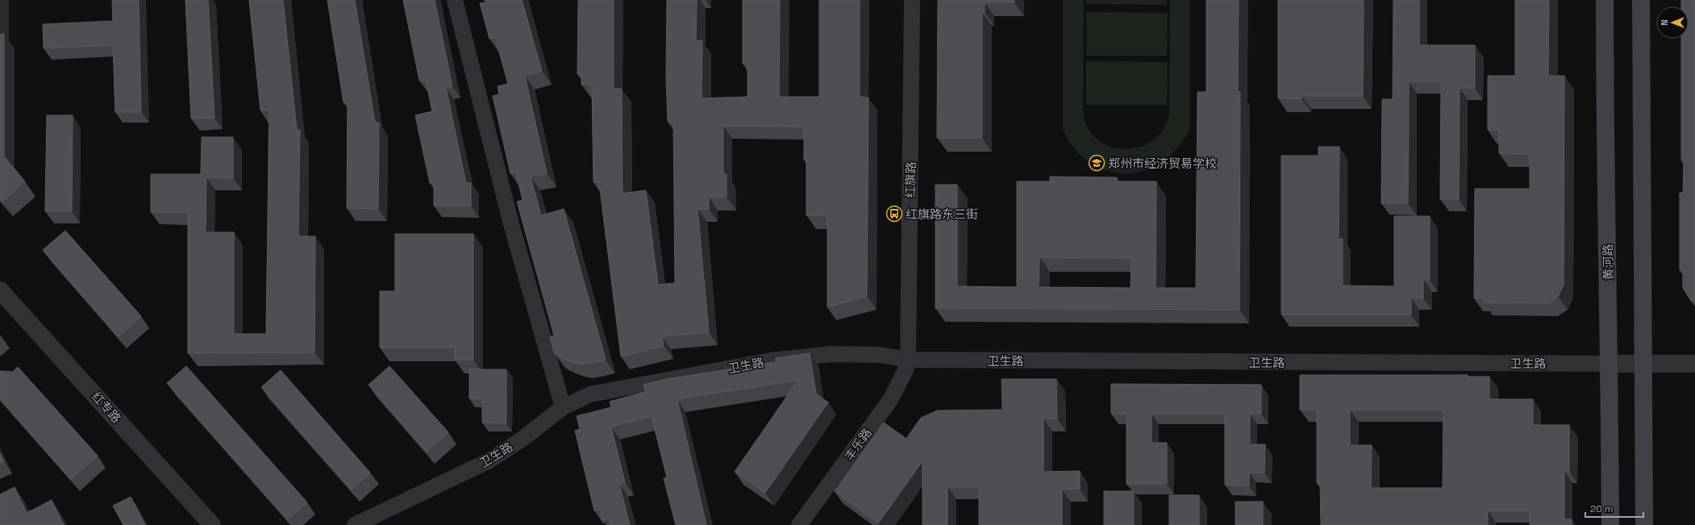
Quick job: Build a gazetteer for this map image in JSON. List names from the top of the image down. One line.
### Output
{"streets":{"main road":["黄河路"],"street":["红旗路","卫生路","红专路","丰乐路"]},"crossings":[["红旗路","卫生路"],["红旗路","丰乐路"],["黄河路","卫生路"],["卫生路","丰乐路"]],"places":{"school or university":["郑州市经济贸易学校"],"bus stop":["红旗路东三街"]},"scale_bar":"20 m","north":"left"}
